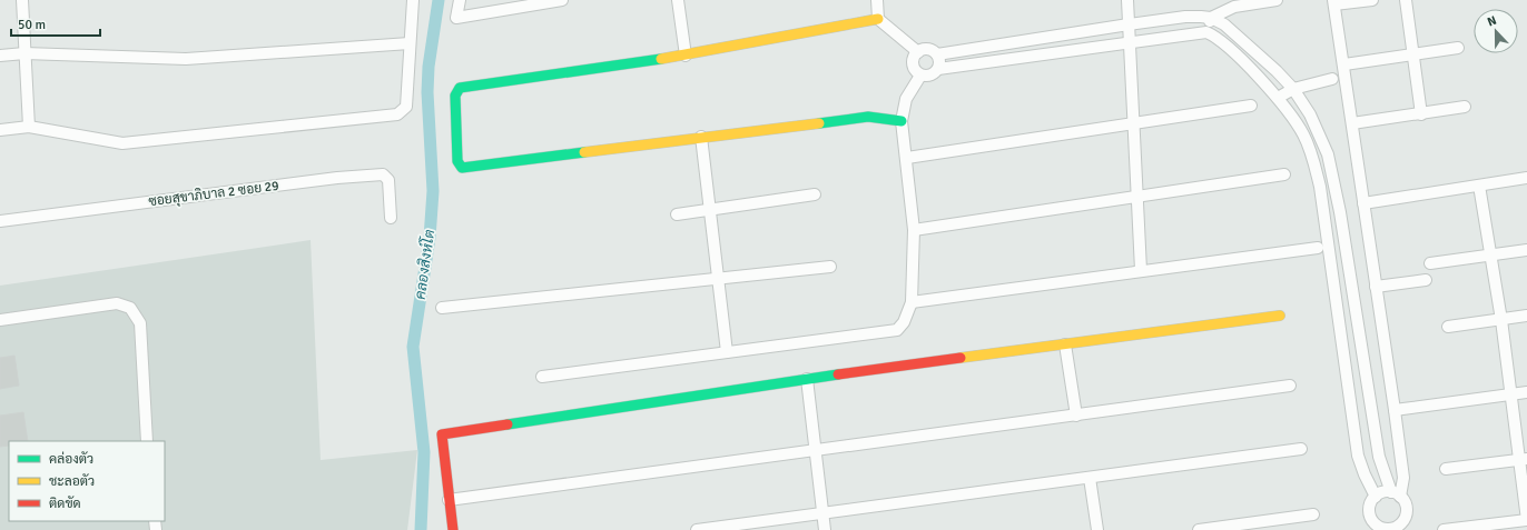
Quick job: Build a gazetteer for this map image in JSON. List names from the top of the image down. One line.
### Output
{"streets":{"street":["ซอยสุขาภิบาล 2 ซอย 29"]},"water":["คลองสิงห์โต"],"legend":["คล่องตัว","ชะลอตัว","ติดขัด"],"scale_bar":"50 m","north":"top"}
